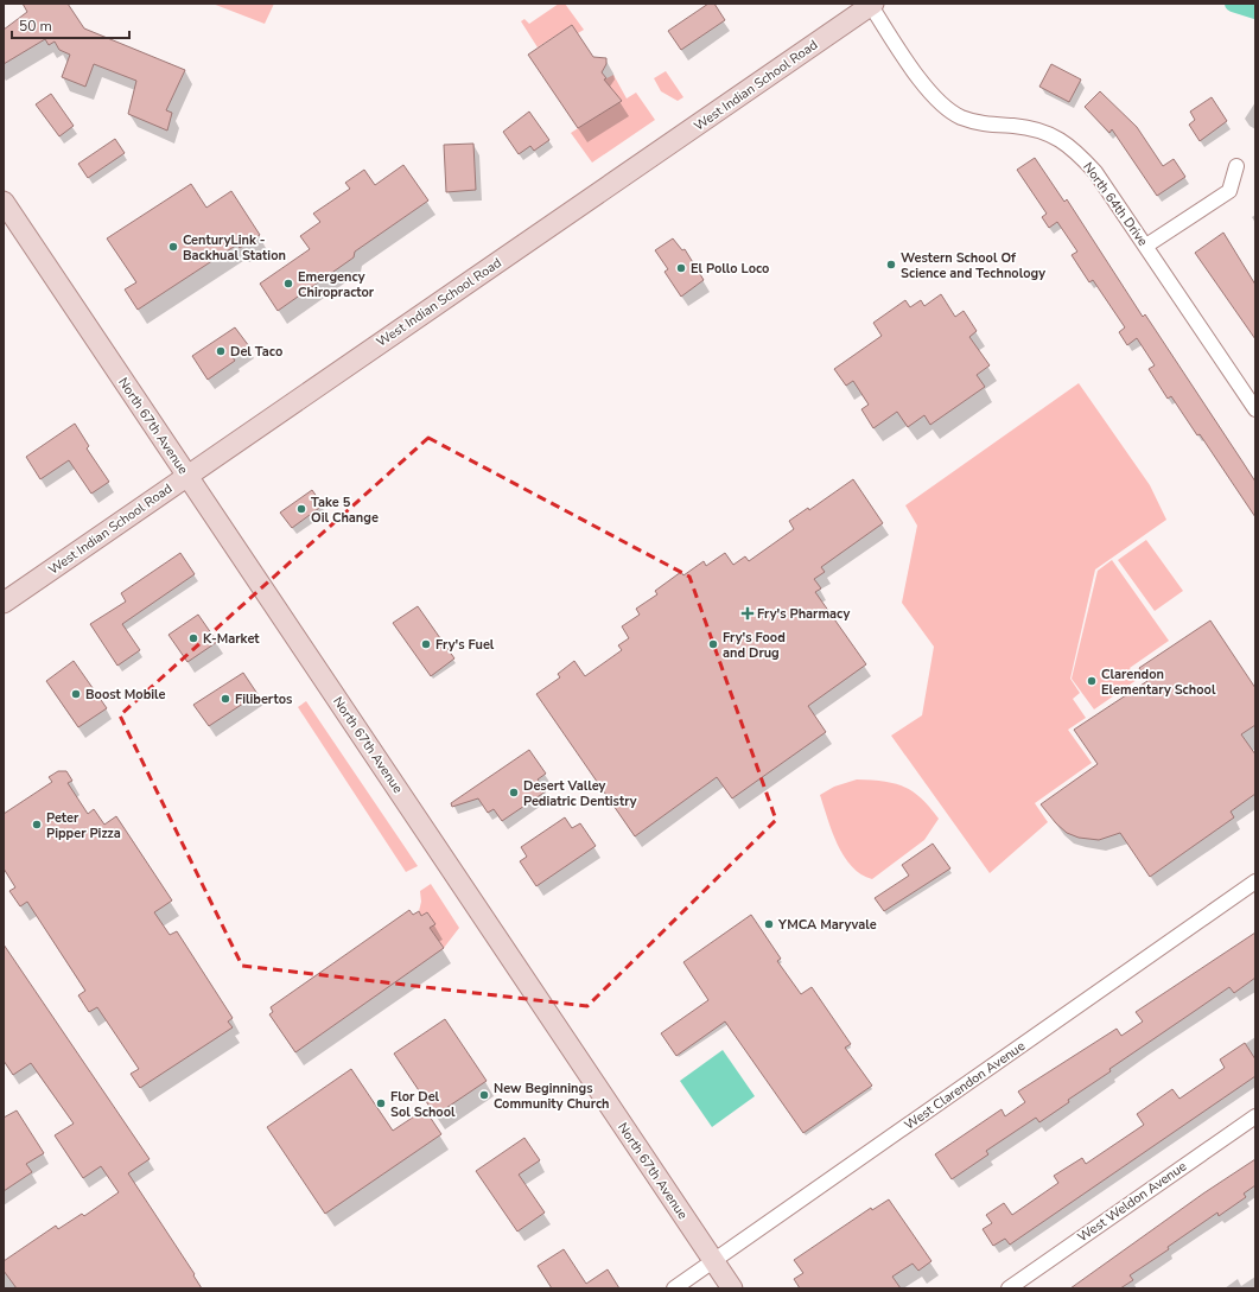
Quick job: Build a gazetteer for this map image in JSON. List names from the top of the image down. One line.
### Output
{"streets":{"main road":["West Indian School Road","North 67th Avenue"],"street":["North 64th Drive","West Clarendon Avenue","West Weldon Avenue"]},"crossings":[["West Indian School Road","North 64th Drive"],["West Indian School Road","North 67th Avenue"],["North 67th Avenue","West Clarendon Avenue"]],"places":{"other":["CenturyLink - Backhual Station","Western School Of Science and Technology","El Pollo Loco","Emergency Chiropractor","Del Taco","Take 5 Oil Change","K-Market","Fry's Fuel","Fry's Food and Drug","Clarendon Elementary School","Boost Mobile","Filibertos","Desert Valley Pediatric Dentistry","Peter Pipper Pizza","YMCA Maryvale","New Beginnings Community Church","Flor Del Sol School"],"health":["Fry's Pharmacy"]},"scale_bar":"50 m"}
